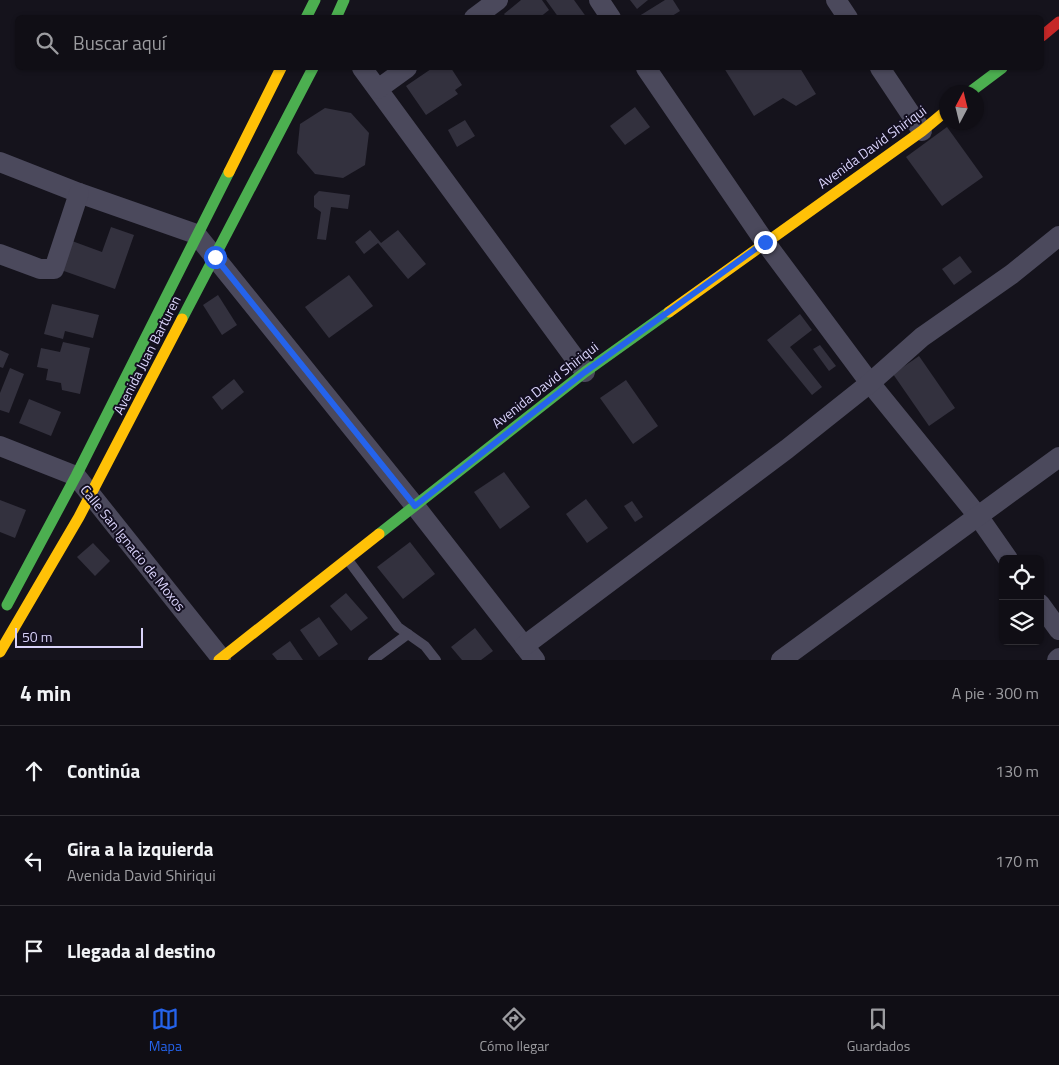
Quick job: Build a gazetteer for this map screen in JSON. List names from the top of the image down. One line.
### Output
{"streets":{"street":["Avenida David Shiriqui","Avenida Juan Barturen","Calle San Ignacio de Moxos"]},"crossings":[["Avenida David Shiriqui","Calle San Ignacio de Moxos"],["Avenida Juan Barturen","Calle San Ignacio de Moxos"]],"scale_bar":"50 m","north":"top","page":{"search":"Buscar aquí","scale":"50 m","heading":["4 min","A pie · 300 m"],"list":[["Continúa","130 m"],["Gira a la izquierda","Avenida David Shiriqui","170 m"],"Llegada al destino"],"nav":["Mapa","Cómo llegar","Guardados"]}}
